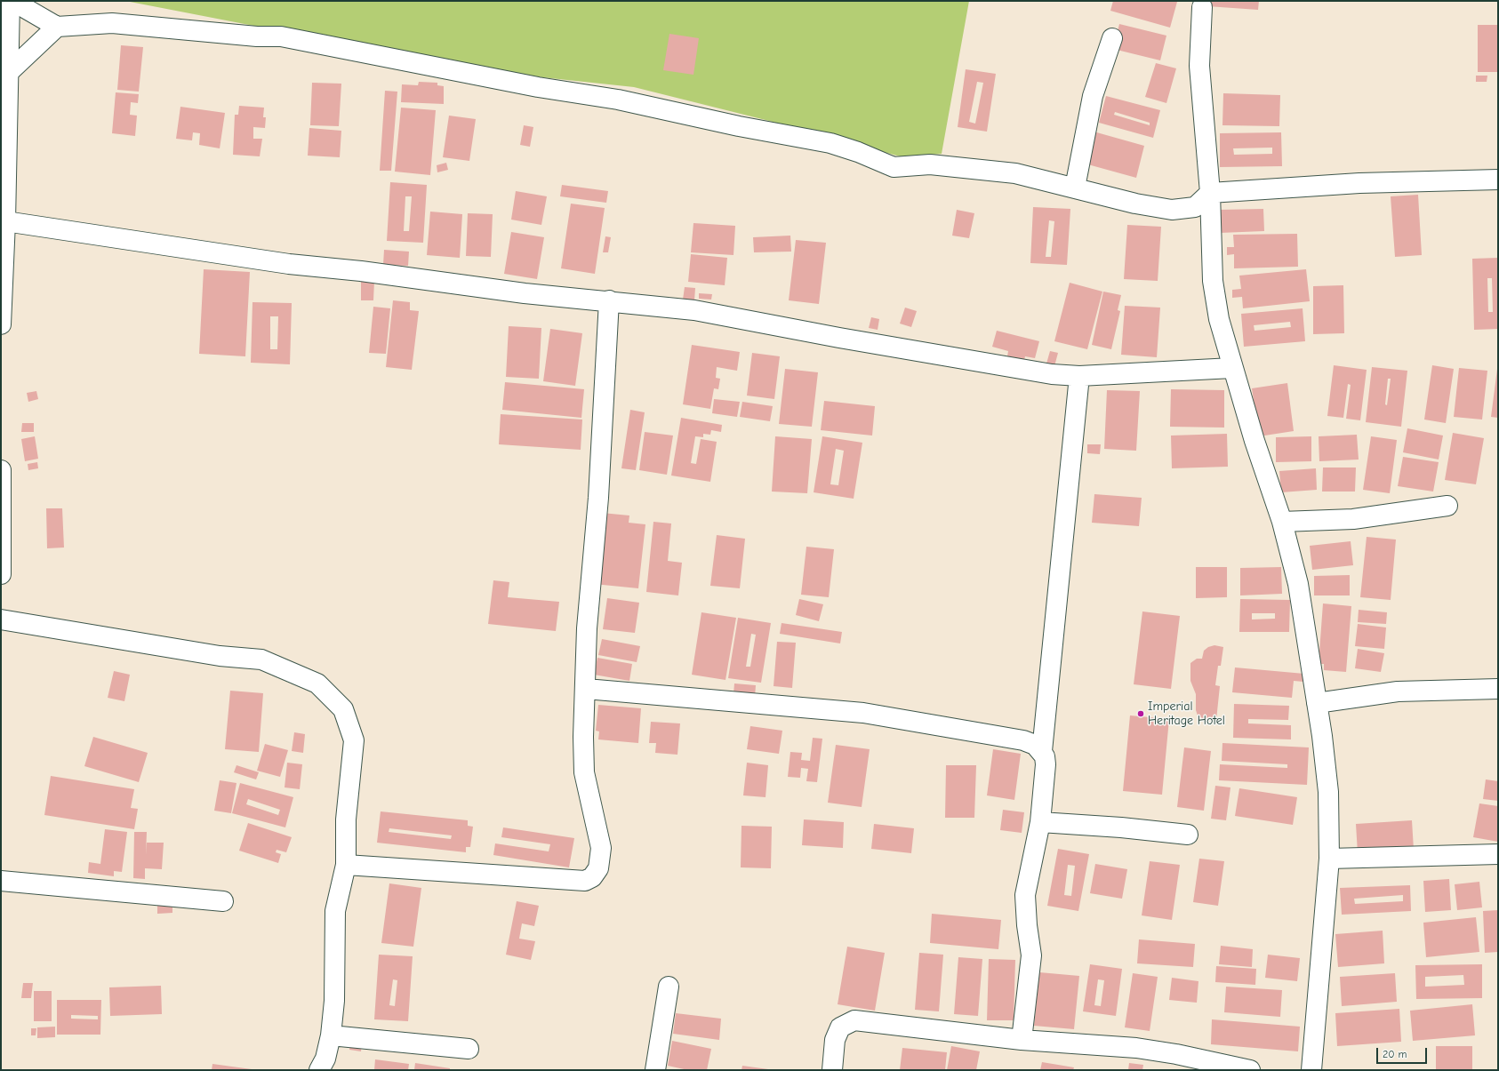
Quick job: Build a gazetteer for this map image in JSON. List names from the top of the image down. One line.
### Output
{"places":["Imperial Heritage Hotel"],"scale_bar":"20 m"}
